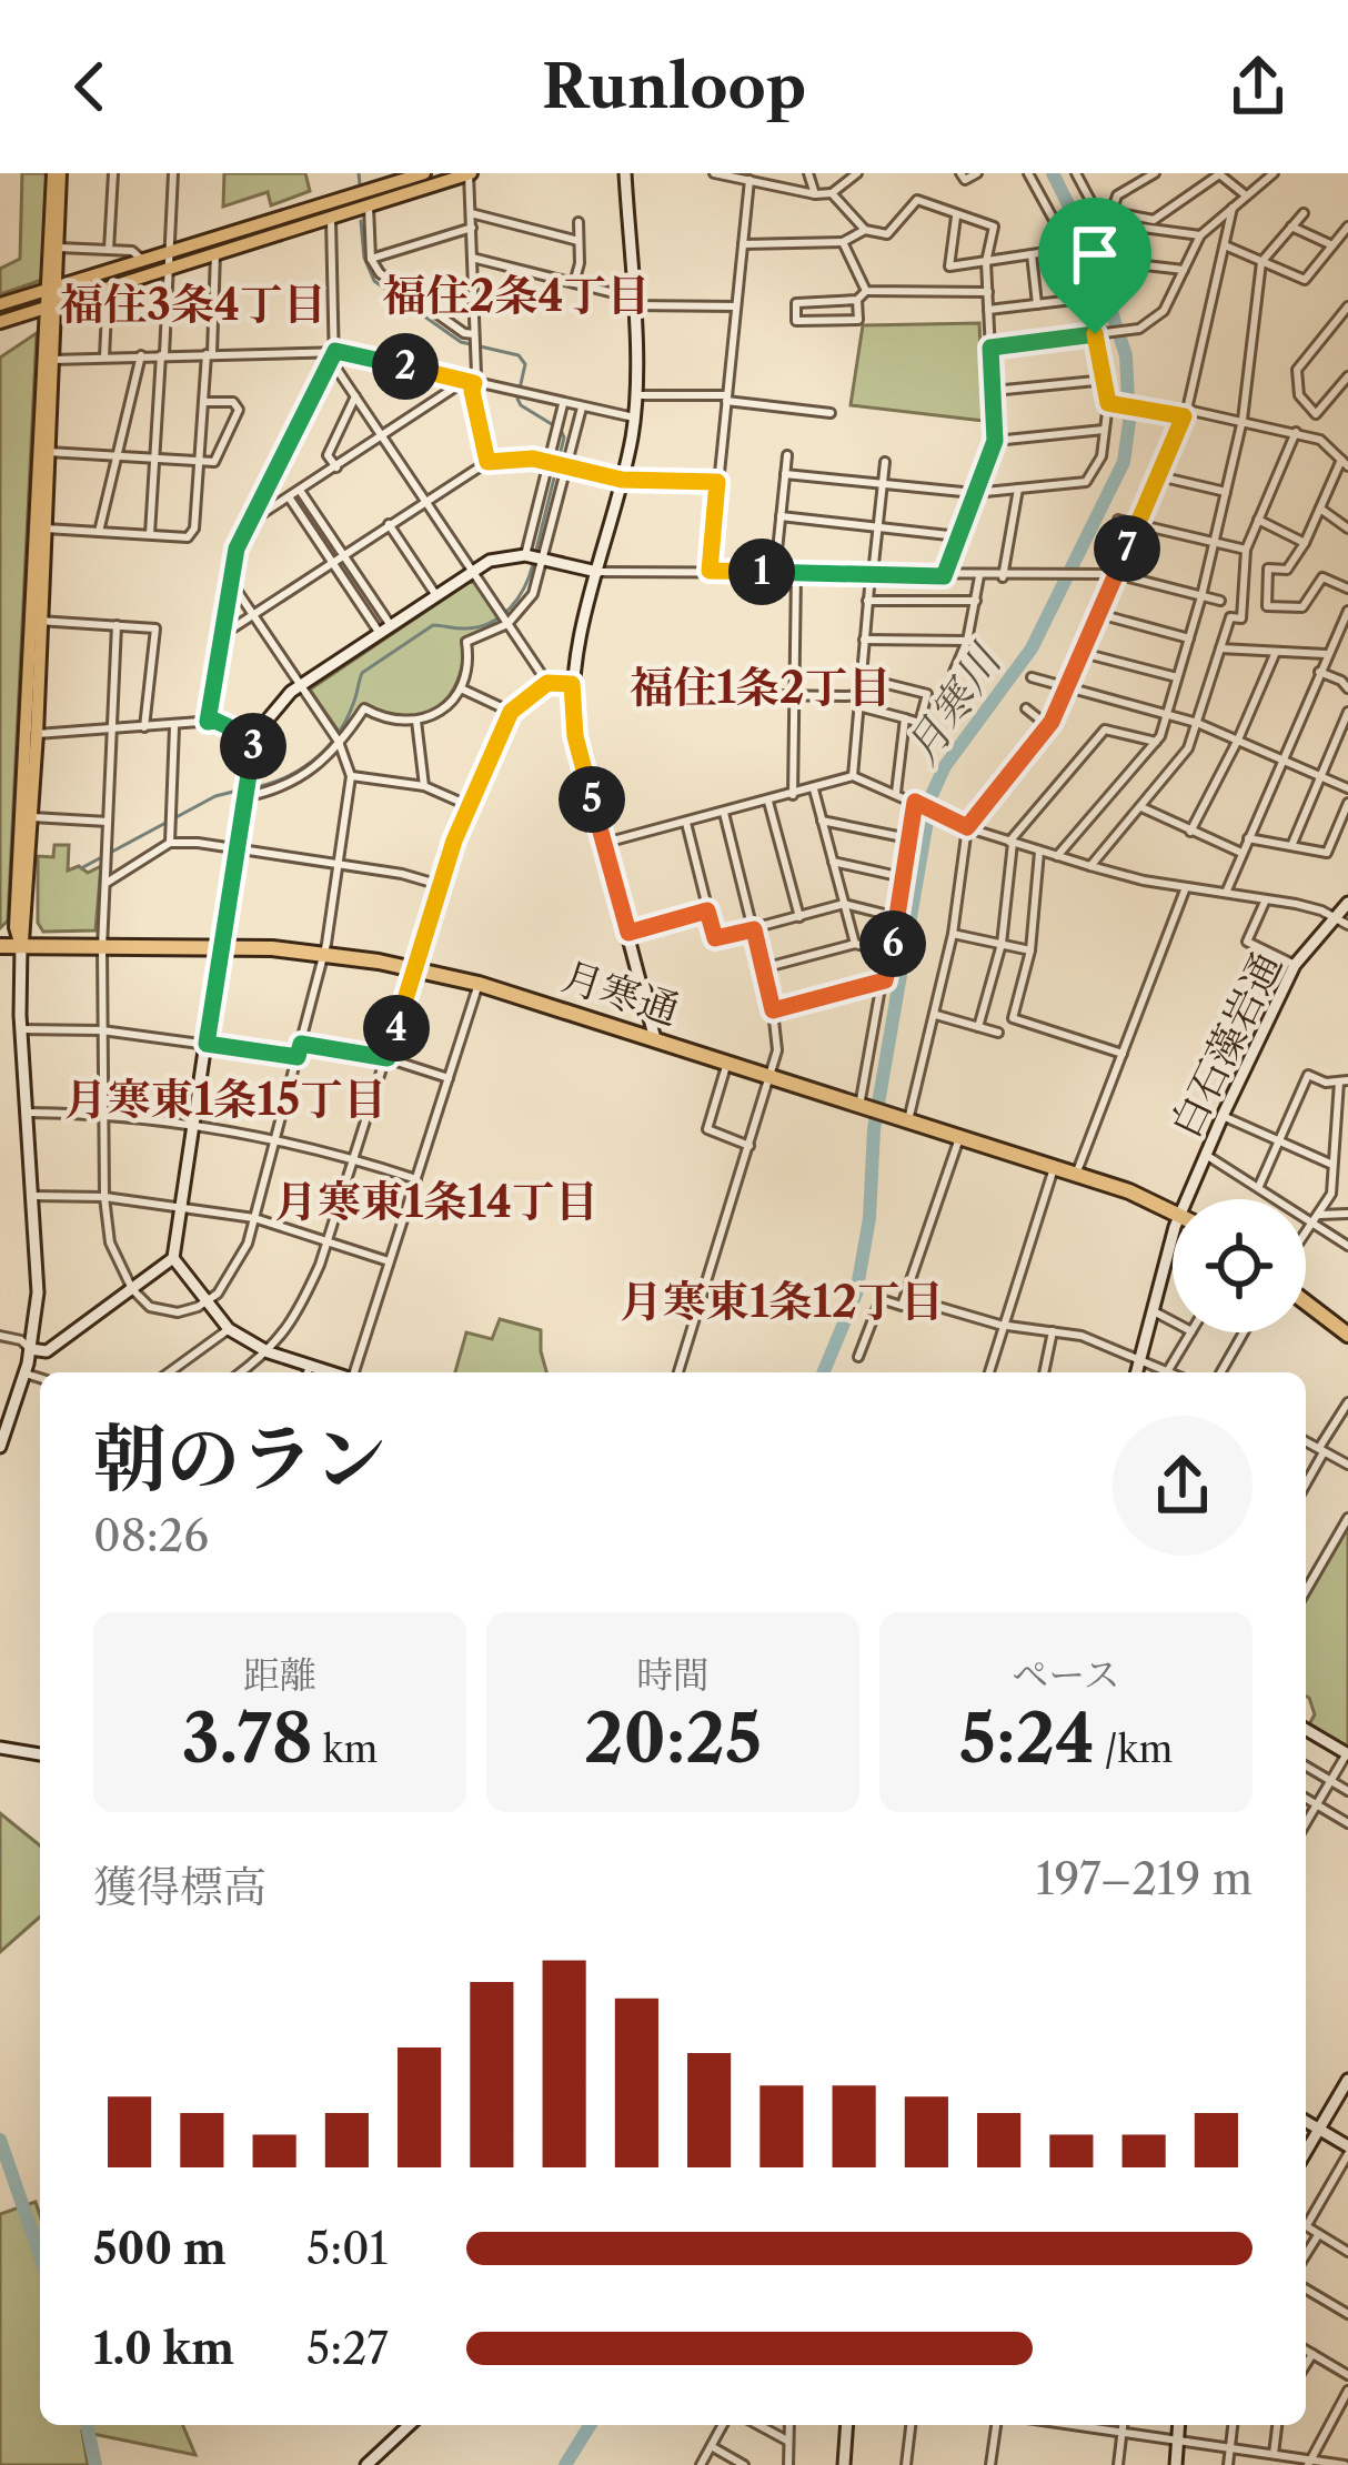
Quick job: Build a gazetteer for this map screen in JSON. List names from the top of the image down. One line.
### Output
{"streets":{"highway":["月寒通"],"street":["白石藻岩通"]},"districts":["福住2条4丁目","福住3条4丁目","福住1条2丁目","月寒東1条15丁目","月寒東1条14丁目","月寒東1条12丁目"],"water":["月寒川"],"page":{"header":"Runloop","pins":["2","7","1","3","5","6","4"],"heading":["朝のラン","08:26"],"stats":[["距離","3.78 km"],["時間","20:25"],["ペース","5:24 /km"]],"chart":["獲得標高","197–219 m"],"list":[{"name":"500 m","note":"5:01"},{"name":"1.0 km","note":"5:27"}]}}
